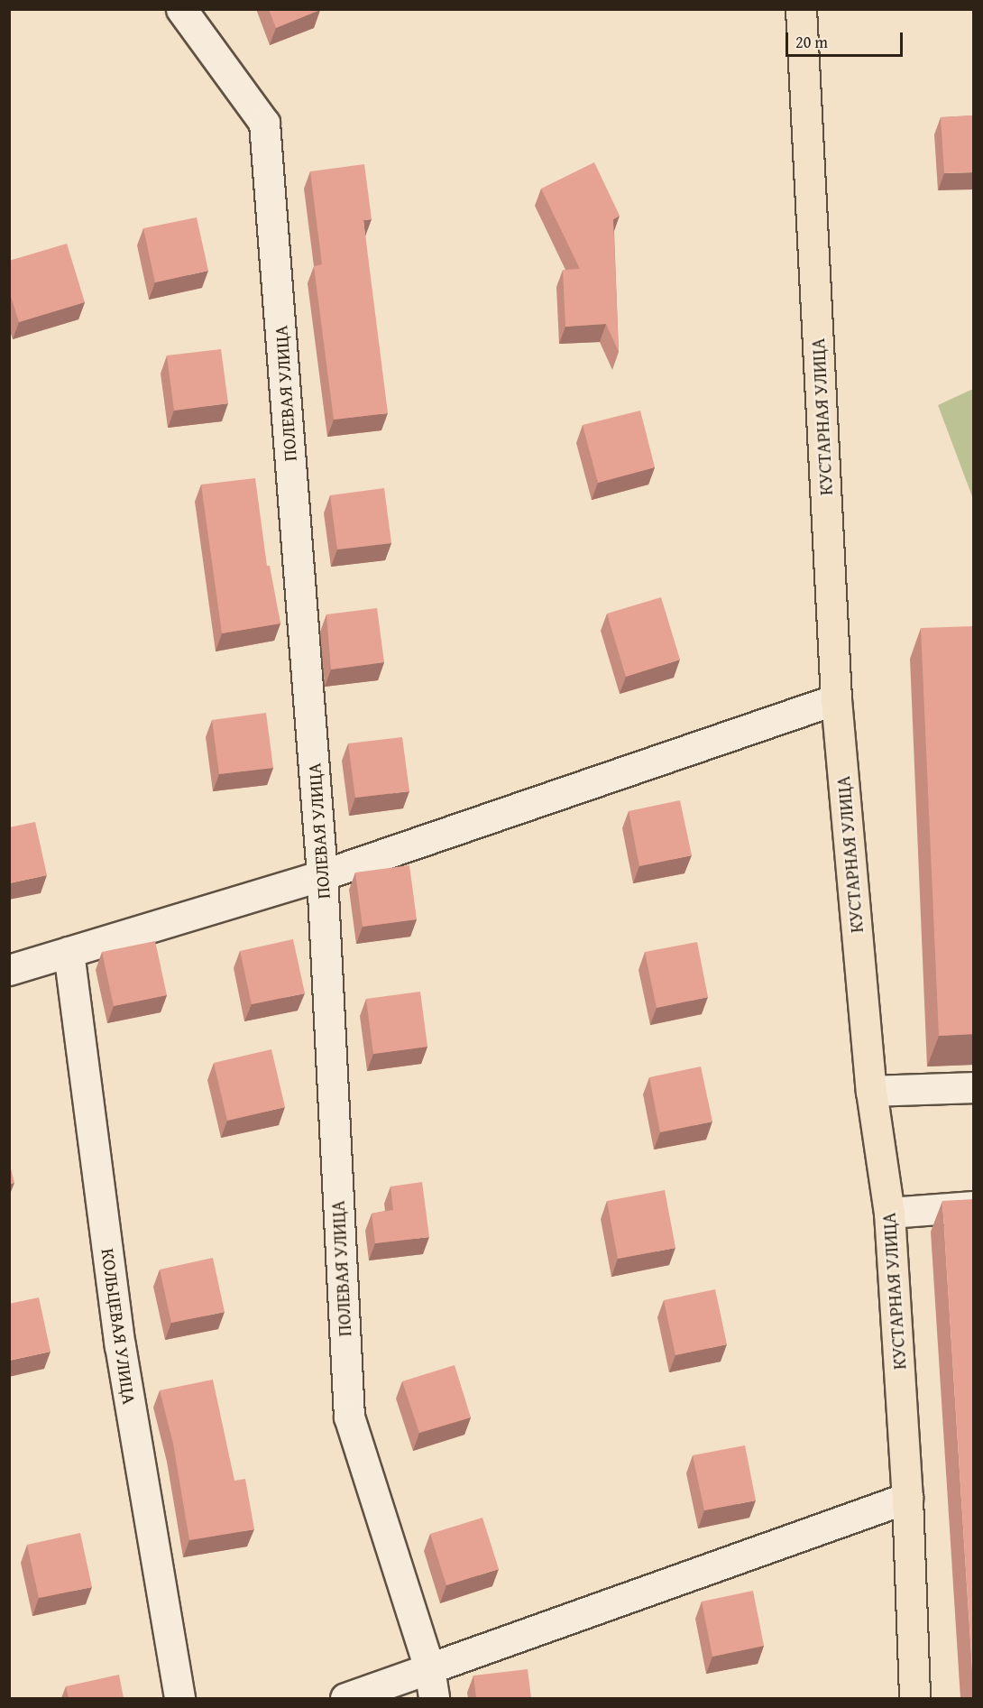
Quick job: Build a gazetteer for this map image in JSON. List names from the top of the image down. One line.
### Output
{"streets":{"main road":["КУСТАРНАЯ УЛИЦА"],"street":["ПОЛЕВАЯ УЛИЦА","КОЛЬЦЕВАЯ УЛИЦА"]},"scale_bar":"20 m"}
